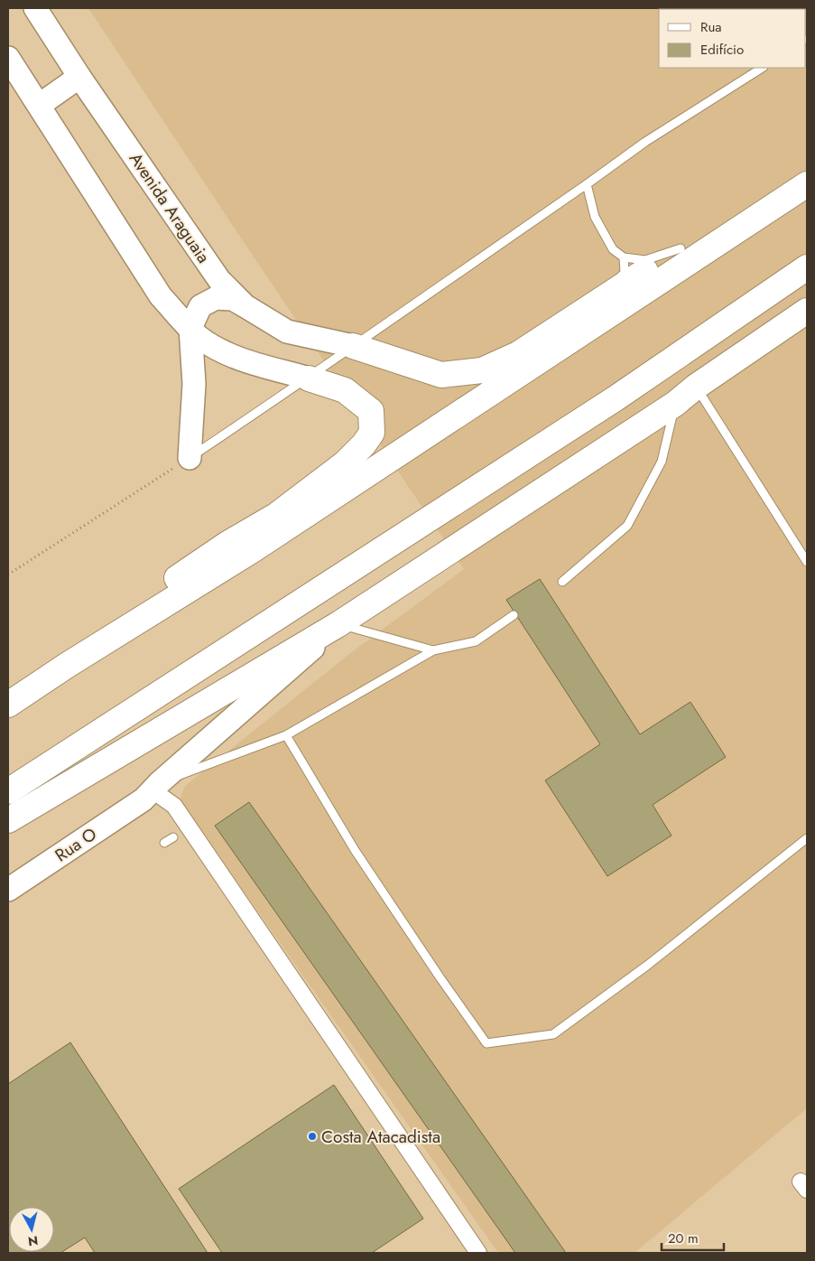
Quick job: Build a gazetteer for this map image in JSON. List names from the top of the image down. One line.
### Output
{"streets":{"street":["Avenida Araguaia","Rua O"]},"places":["Costa Atacadista"],"legend":["Rua","Edifício"],"scale_bar":"20 m","north":"bottom"}
